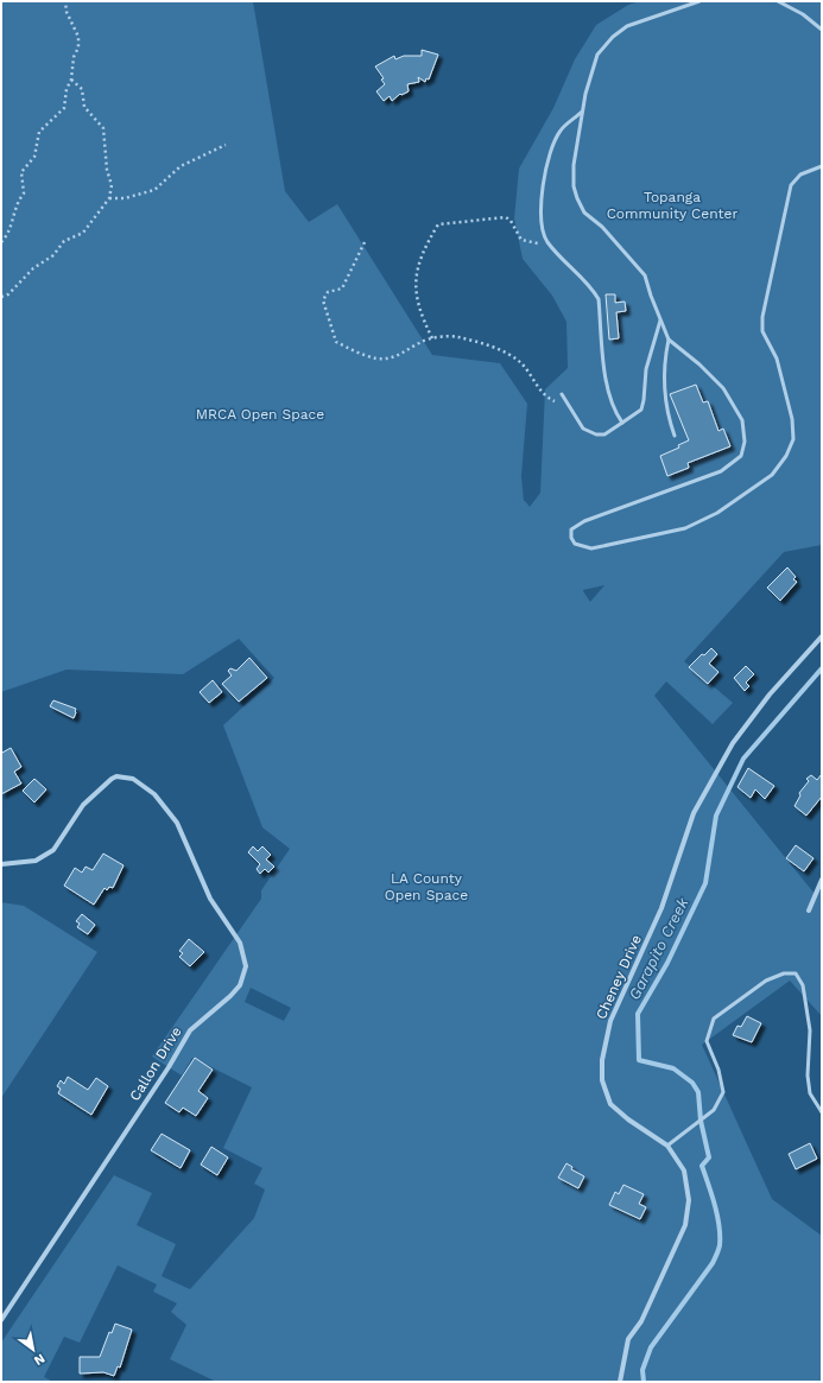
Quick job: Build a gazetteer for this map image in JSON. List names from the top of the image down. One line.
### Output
{"streets":{"street":["Cheney Drive","Callon Drive"]},"water":["Garapito Creek"],"parks":["Topanga Community Center","MRCA Open Space","LA County Open Space"],"north":"bottom right"}
